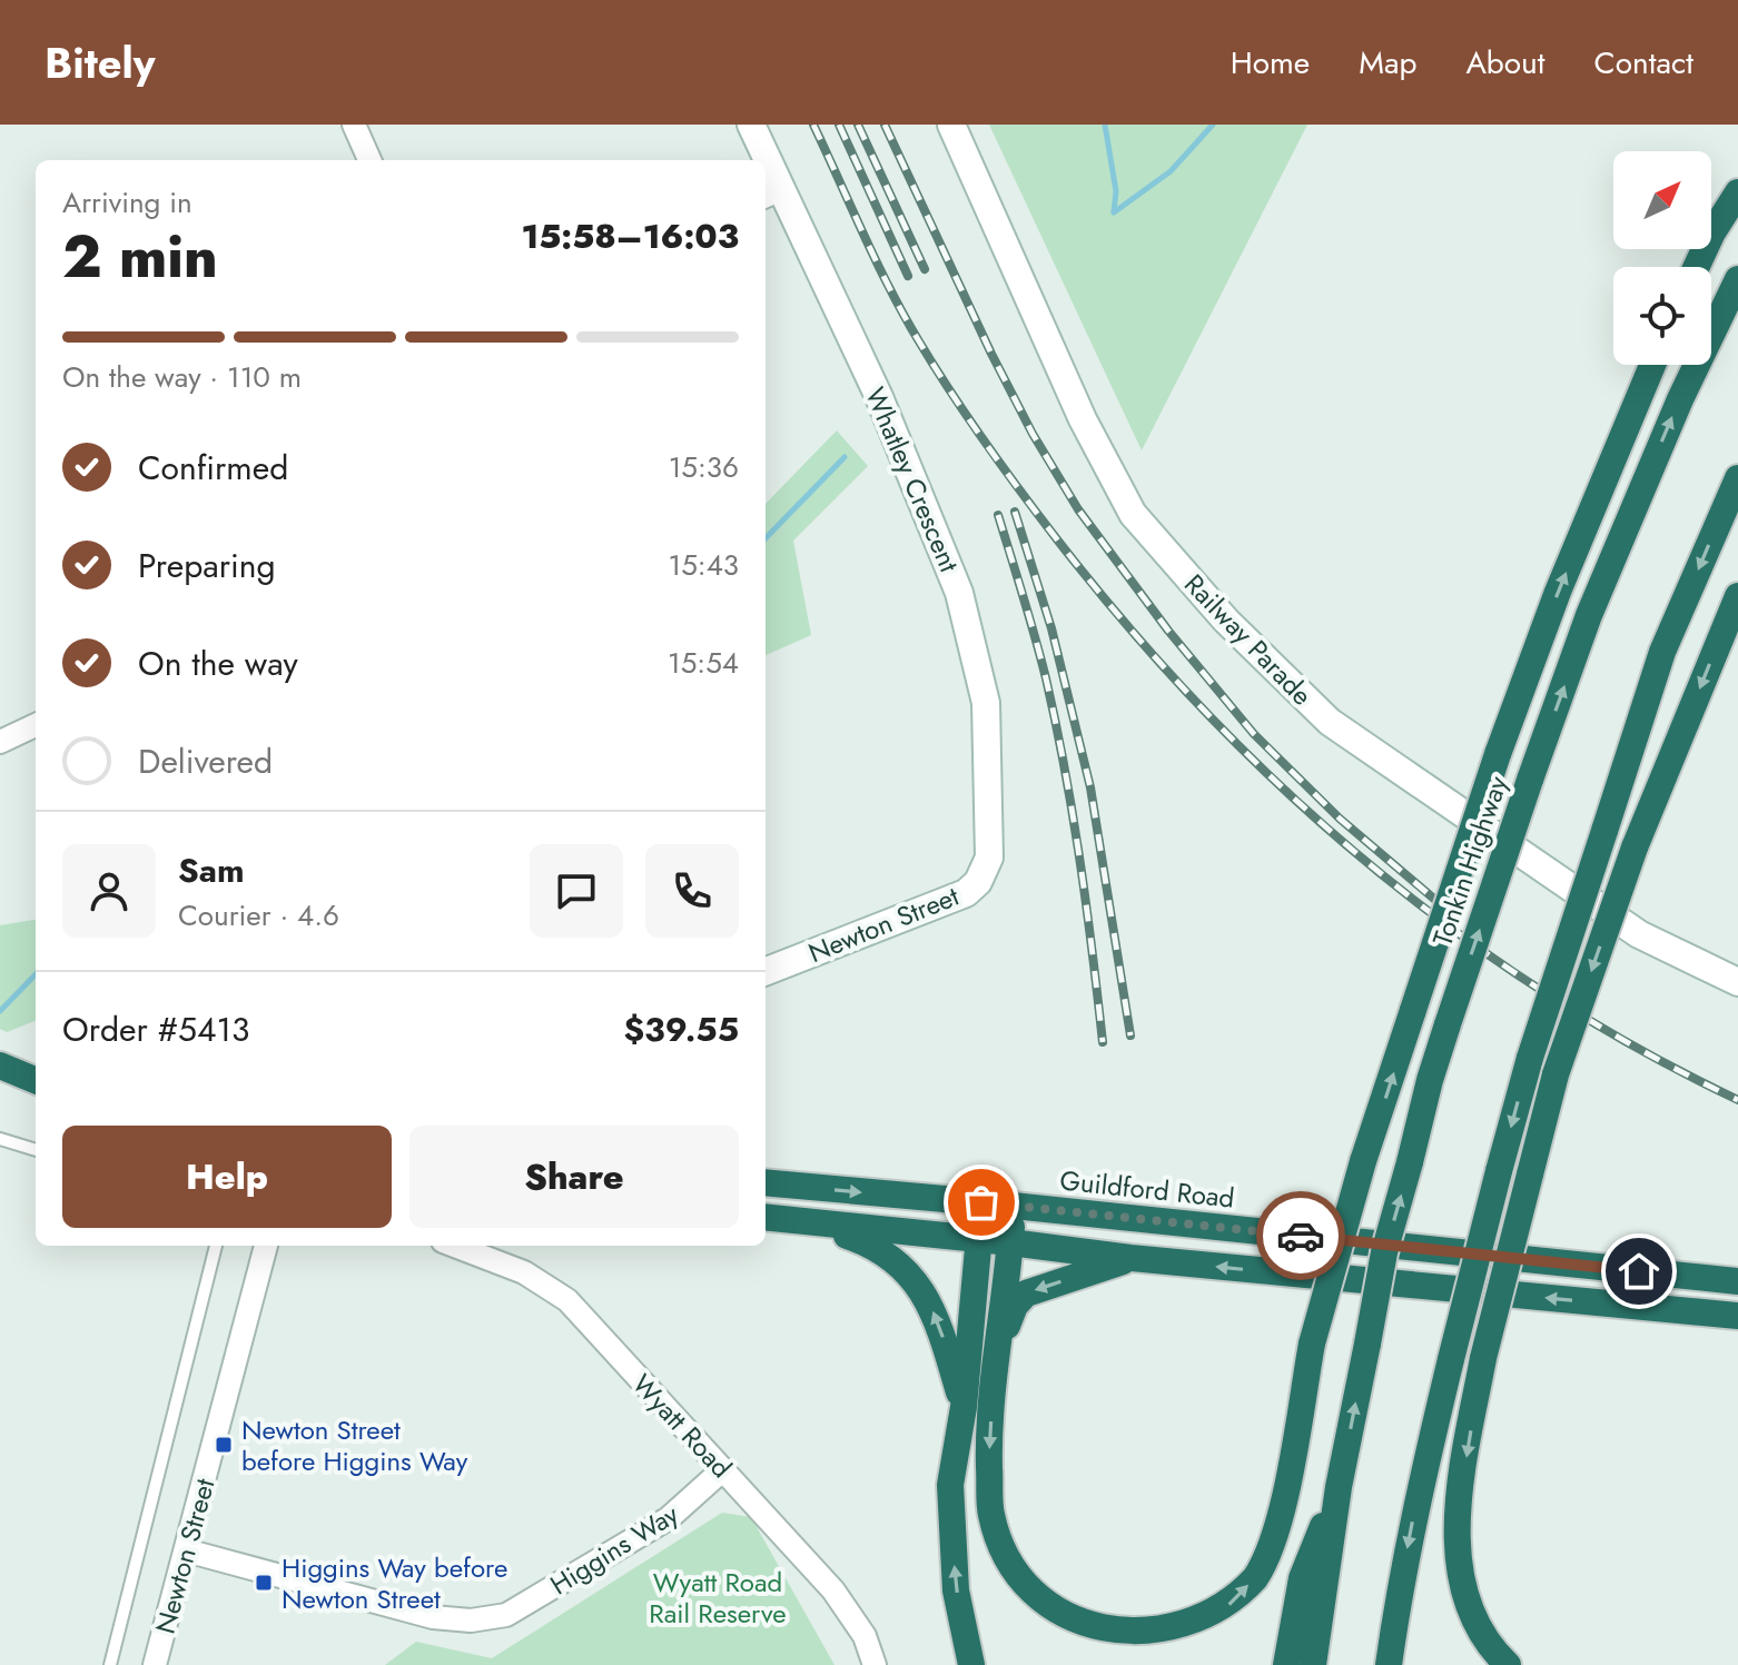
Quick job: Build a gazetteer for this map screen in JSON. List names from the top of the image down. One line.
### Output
{"streets":{"highway":["Tonkin Highway","Guildford Road"],"street":["Whatley Crescent","Railway Parade","Newton Street","Wyatt Road","Higgins Way"]},"crossings":[["Whatley Crescent","Newton Street"],["Newton Street","Higgins Way"],["Wyatt Road","Higgins Way"]],"parks":["Wyatt Road Rail Reserve"],"places":{"transit":["Newton Street before Higgins Way","Higgins Way before Newton Street"]},"north":"top right","page":{"header":"Bitely","nav":["Home","Map","About","Contact"],"heading":["2 min","Arriving in","15:58–16:03"],"panel":["Sam","Courier · 4.6","Order #5413","$39.55"],"bar":"On the way · 110 m","list":[["Confirmed","15:36"],["Preparing","15:43"],["On the way","15:54"],"Delivered"],"buttons":["Help","Share"]}}
